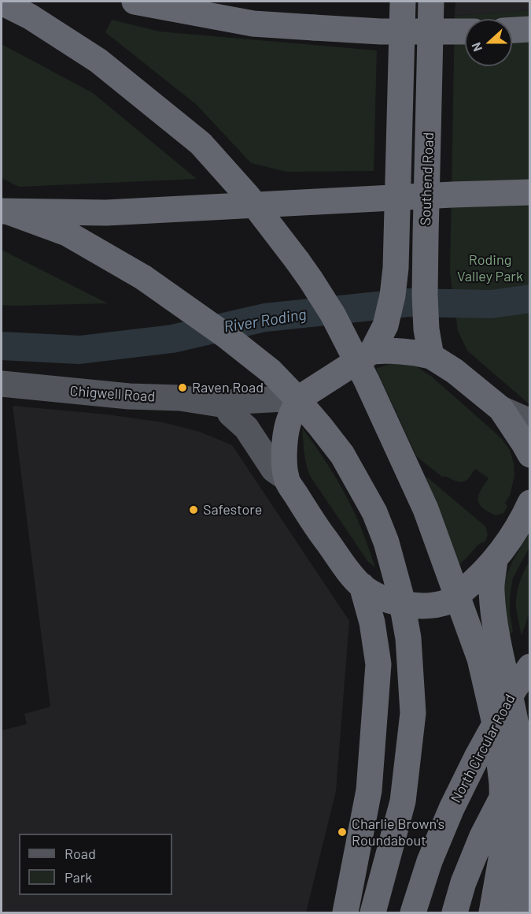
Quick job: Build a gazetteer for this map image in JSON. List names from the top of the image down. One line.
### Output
{"streets":{"highway":["Southend Road","North Circular Road"],"main road":["Chigwell Road"]},"water":["River Roding"],"parks":["Roding Valley Park"],"places":["Raven Road","Safestore","Charlie Brown's Roundabout"],"legend":["Road","Park"],"north":"left"}
